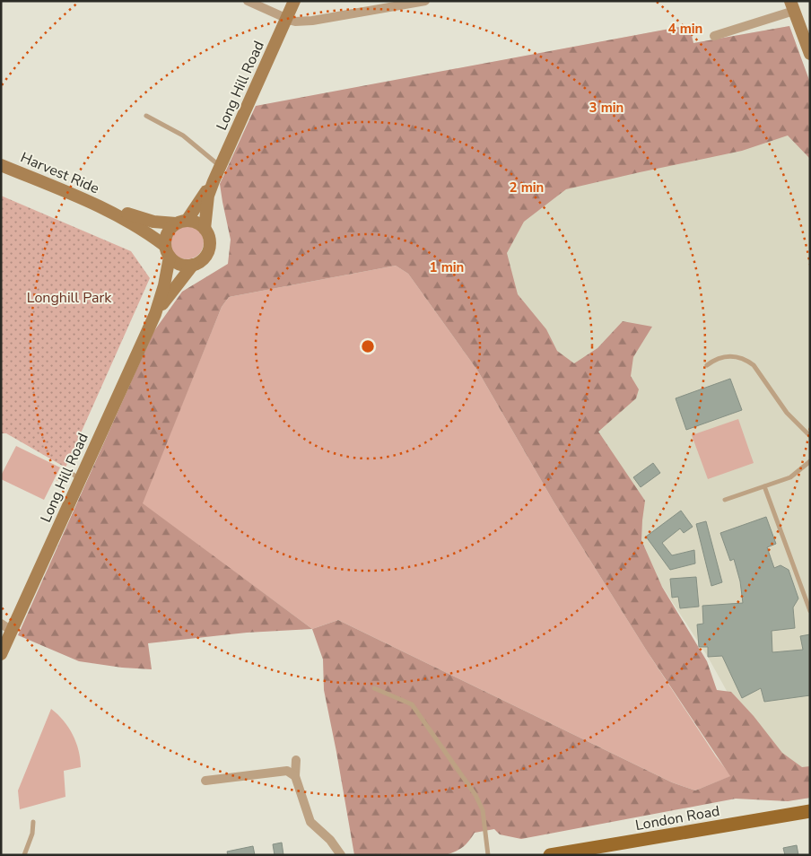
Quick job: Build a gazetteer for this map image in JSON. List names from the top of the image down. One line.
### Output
{"streets":{"main road":["London Road"],"street":["Long Hill Road","Harvest Ride"]},"crossings":[["Long Hill Road","Harvest Ride"]],"parks":["Longhill Park"],"rings":["4 min","3 min","2 min","1 min"]}
